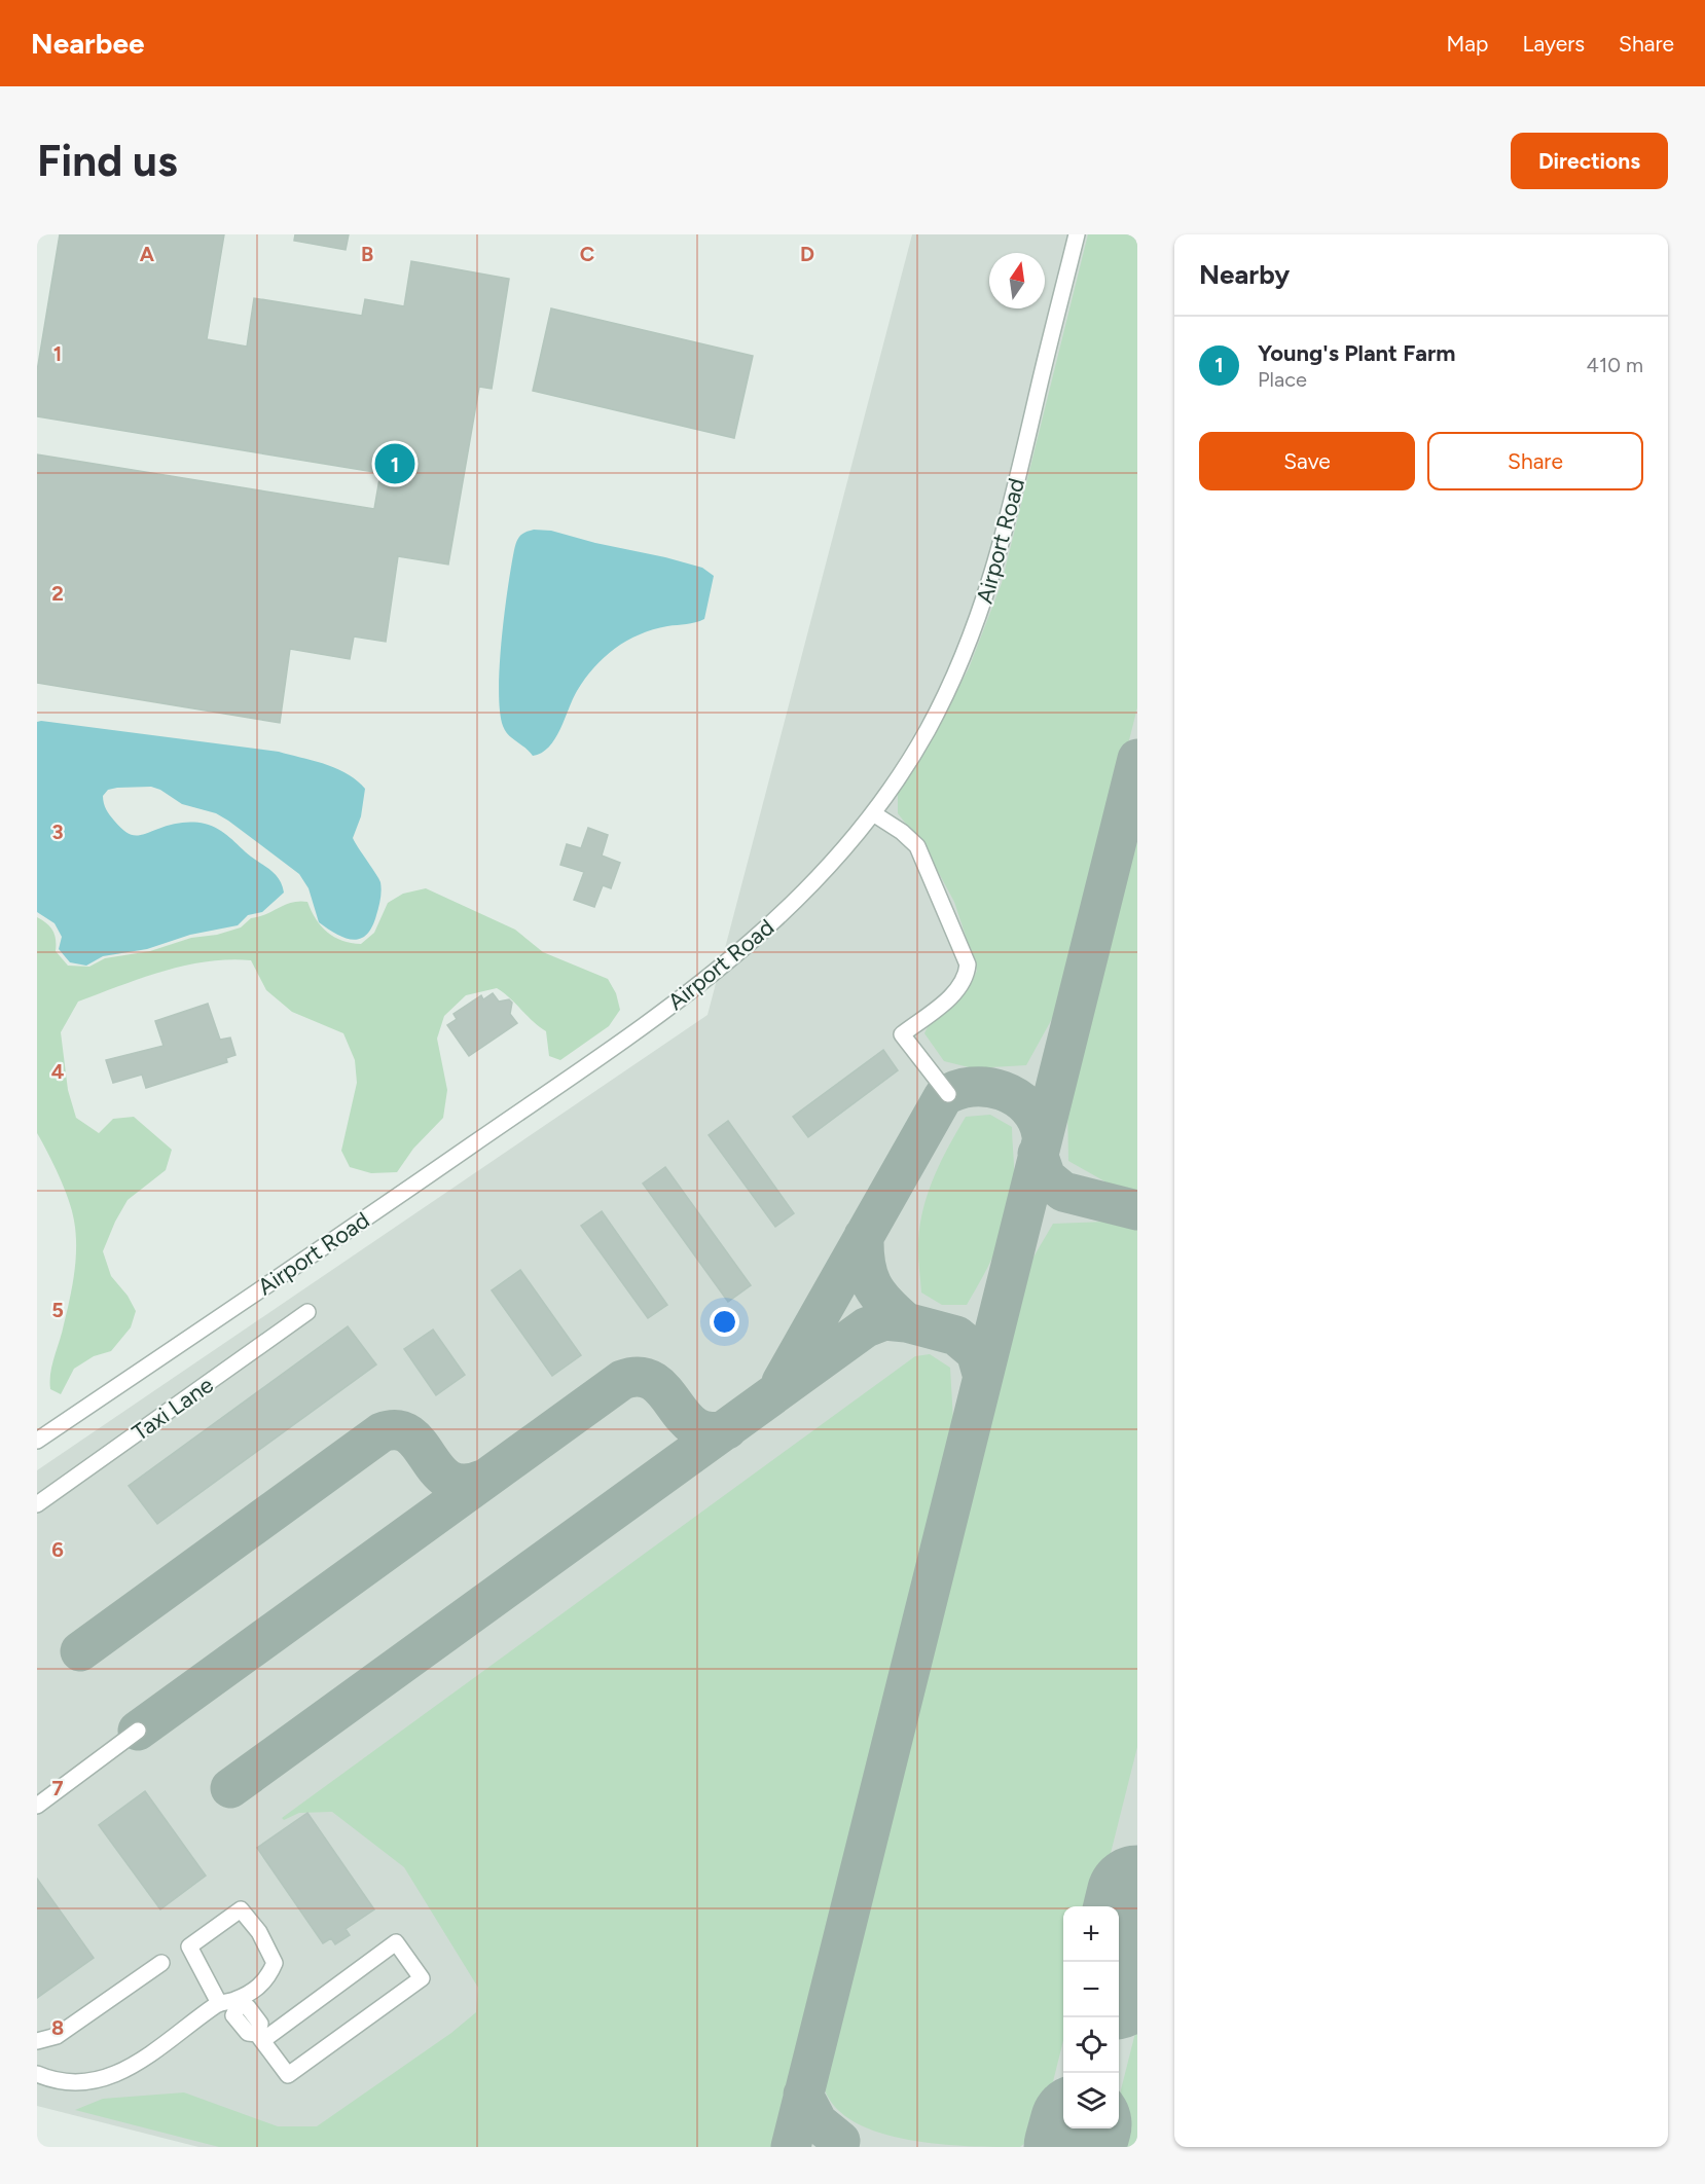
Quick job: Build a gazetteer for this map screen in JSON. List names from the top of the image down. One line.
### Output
{"streets":{"street":["Airport Road","Taxi Lane"]},"north":"top","page":{"header":"Nearbee","nav":["Map","Layers","Share"],"buttons":["Directions",["Save","Share"]],"title":"Find us","heading":"Nearby","list":[{"mark":"1","name":"Young's Plant Farm","note":"Place","value":"410 m"}],"pins":"1","map_buttons":["+","−"]},"grid":{"columns":["A","B","C","D"],"rows":["1","2","3","4","5","6","7","8"]}}
